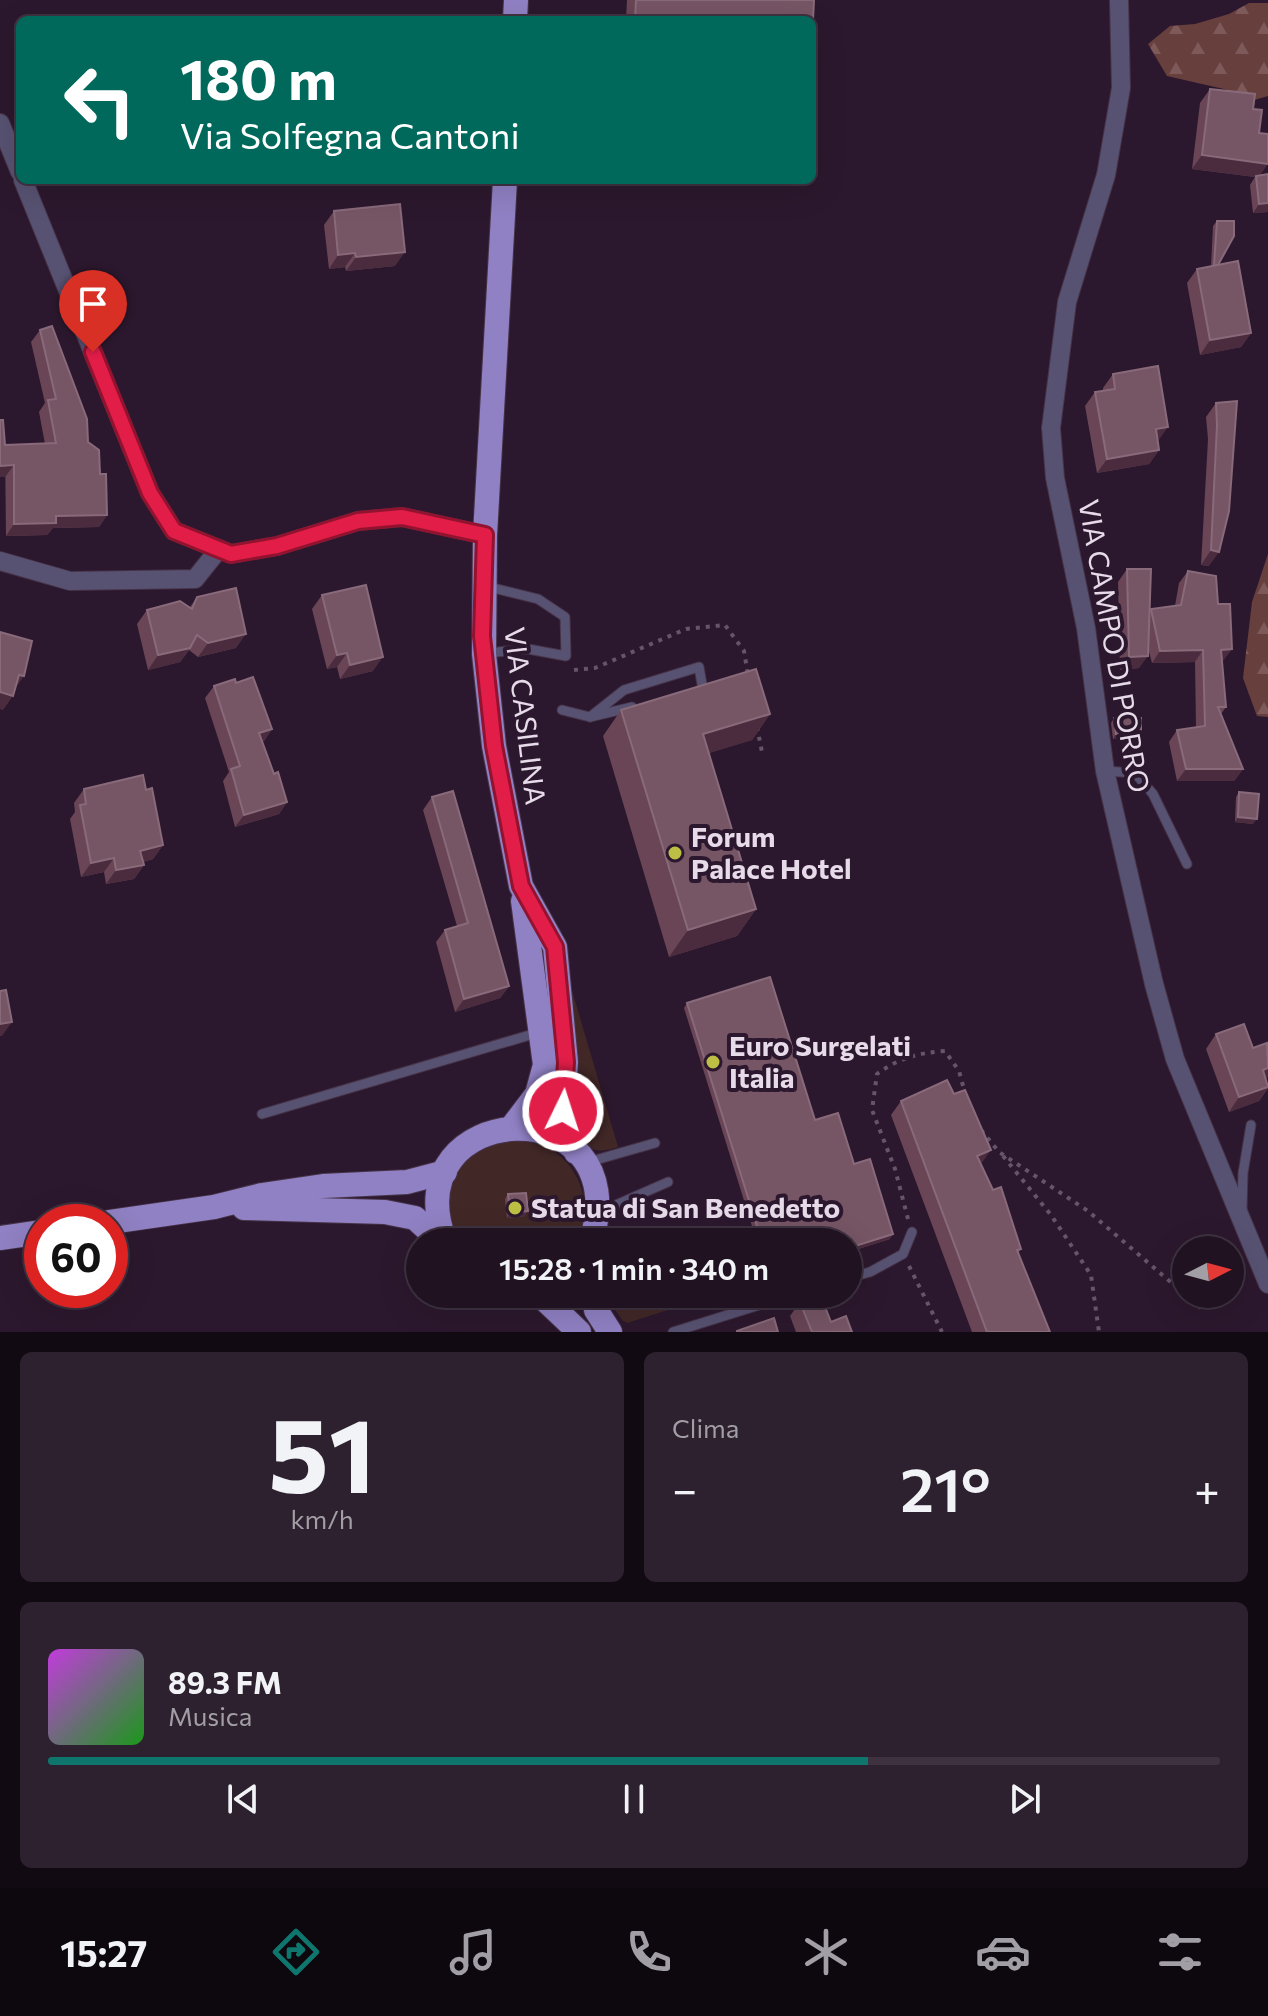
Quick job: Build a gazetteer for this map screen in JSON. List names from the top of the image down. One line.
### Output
{"streets":{"main road":["VIA CASILINA"],"street":["VIA CAMPO DI PORRO"]},"places":["Forum Palace Hotel","Euro Surgelati Italia","Statua di San Benedetto"],"north":"right","page":{"turn":["180 m","Via Solfegna Cantoni"],"limit":"60","trip":"15:28 · 1 min · 340 m","tile":[["51","km/h"],"Clima"],"heat":["−","21°","+"],"song":["89.3 FM","Musica"],"tabs":"15:27"}}
